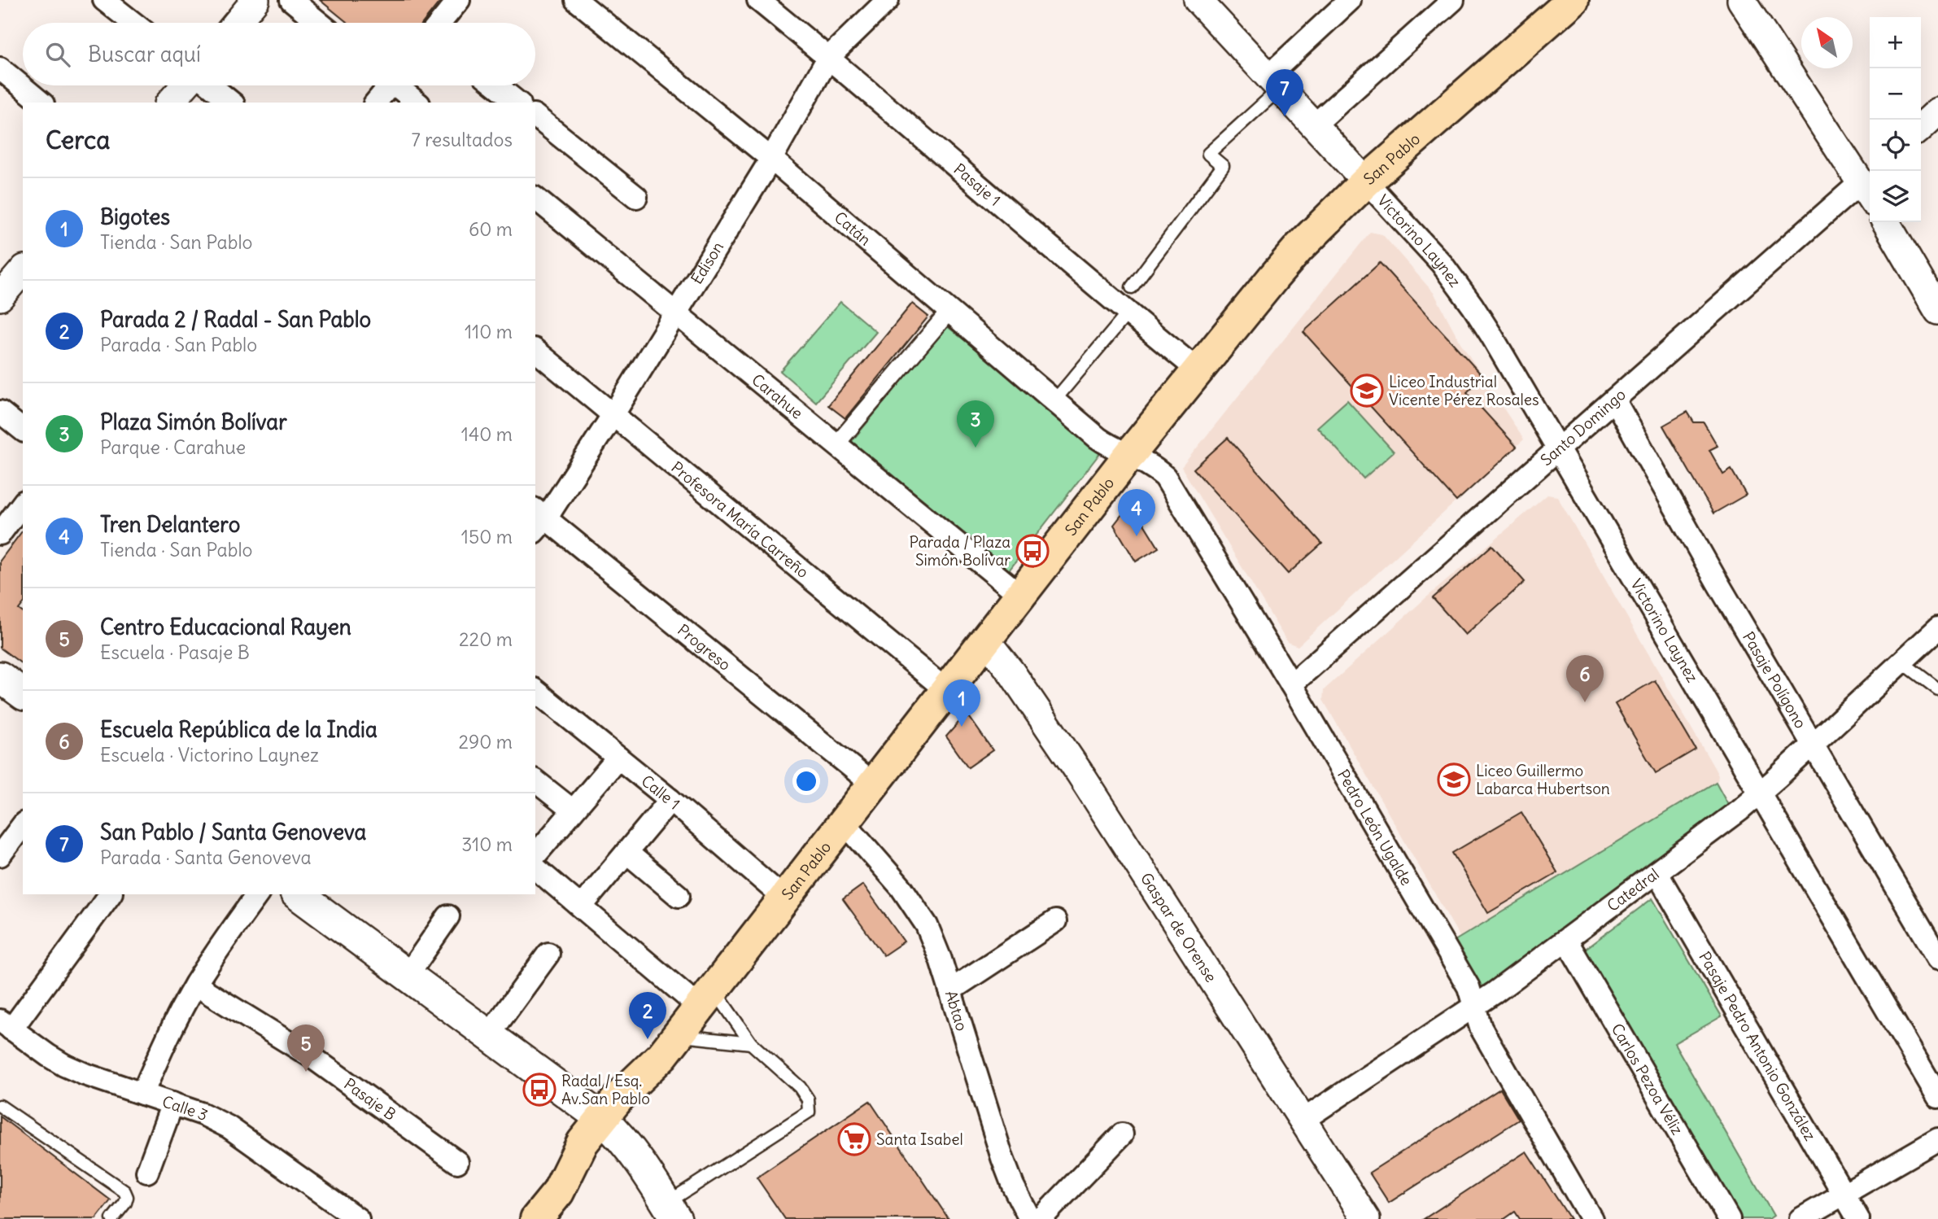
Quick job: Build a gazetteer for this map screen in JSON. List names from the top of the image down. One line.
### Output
{"streets":{"main road":["San Pablo"],"street":["Pasaje 1","Catán","Victorino Laynez","Edison","Carahue","Santo Domingo","Profesora María Carreño","Progreso","Pasaje Polígono","Calle 1","Pedro León Ugalde","Catedral","Gaspar de Orense","Abtao","Pasaje Pedro Antonio González","Carlos Pezoa Véliz","Pasaje B","Calle 3"]},"crossings":[["San Pablo","Pasaje 1"],["San Pablo","Catán"],["San Pablo","Victorino Laynez"],["San Pablo","Carahue"],["San Pablo","Profesora María Carreño"],["San Pablo","Progreso"],["San Pablo","Calle 1"],["San Pablo","Pedro León Ugalde"],["San Pablo","Gaspar de Orense"],["San Pablo","Abtao"],["Pasaje 1","Edison"],["Catán","Edison"],["Catán","Pedro León Ugalde"],["Victorino Laynez","Santo Domingo"],["Victorino Laynez","Catedral"],["Edison","Carahue"],["Edison","Profesora María Carreño"],["Edison","Progreso"],["Santo Domingo","Pasaje Polígono"],["Santo Domingo","Pedro León Ugalde"],["Pasaje Polígono","Catedral"],["Pedro León Ugalde","Catedral"],["Catedral","Gaspar de Orense"],["Catedral","Pasaje Pedro Antonio González"],["Catedral","Carlos Pezoa Véliz"]],"places":{"school or university":["Liceo Industrial Vicente Pérez Rosales","Liceo Guillermo Labarca Hubertson"],"bus stop":["Parada / Plaza Simón Bolívar","Radal / Esq. Av.San Pablo"],"supermarket":["Santa Isabel"]},"north":"top left","page":{"map_buttons":["+","−"],"search":"Buscar aquí","pins":["7","3","4","6","1","2","5"],"heading":["Cerca","7 resultados"],"list":[{"mark":"1","name":"Bigotes","note":"Tienda · San Pablo","value":"60 m"},{"mark":"2","name":"Parada 2 / Radal - San Pablo","note":"Parada · San Pablo","value":"110 m"},{"mark":"3","name":"Plaza Simón Bolívar","note":"Parque · Carahue","value":"140 m"},{"mark":"4","name":"Tren Delantero","note":"Tienda · San Pablo","value":"150 m"},{"mark":"5","name":"Centro Educacional Rayen","note":"Escuela · Pasaje B","value":"220 m"},{"mark":"6","name":"Escuela República de la India","note":"Escuela · Victorino Laynez","value":"290 m"},{"mark":"7","name":"San Pablo / Santa Genoveva","note":"Parada · Santa Genoveva","value":"310 m"}]}}
